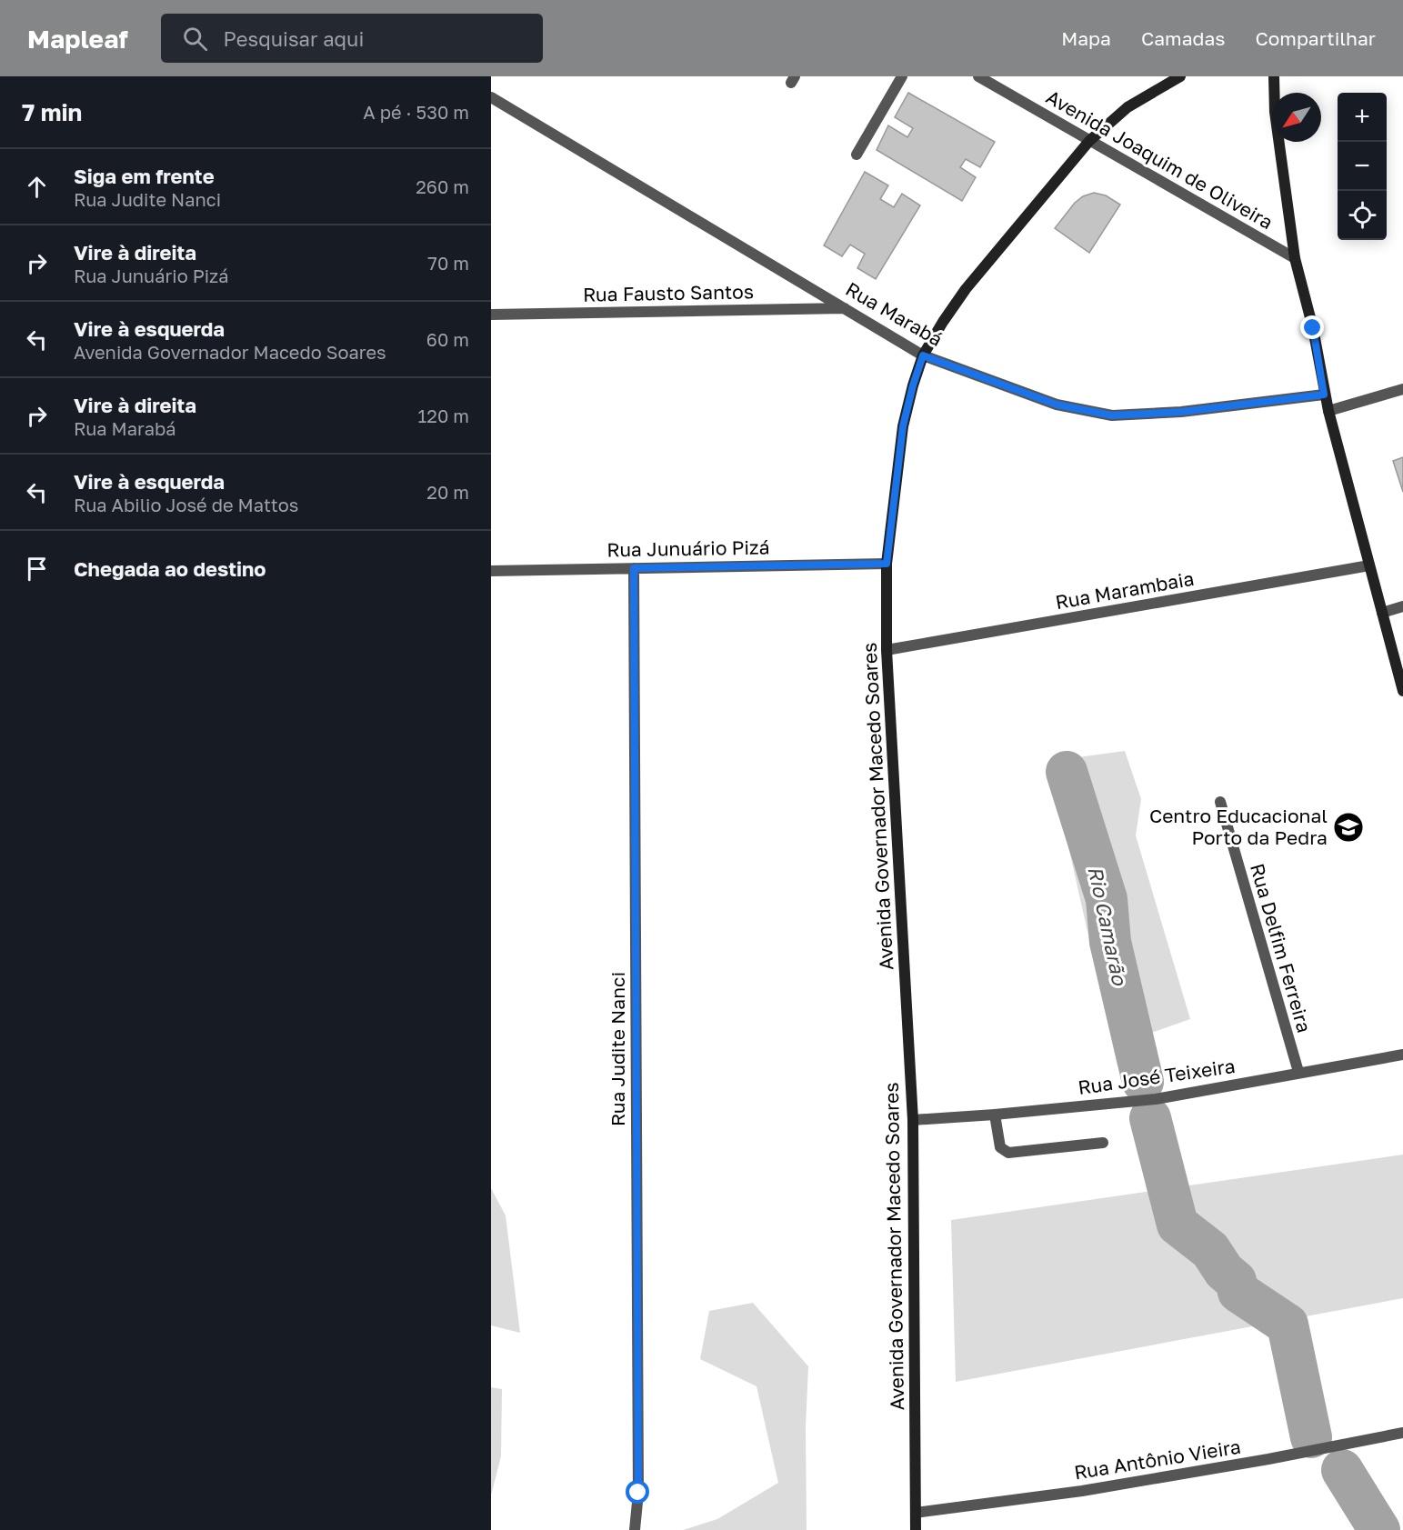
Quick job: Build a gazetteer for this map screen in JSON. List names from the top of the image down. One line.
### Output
{"streets":{"main road":["Avenida Governador Macedo Soares"],"street":["Avenida Joaquim de Oliveira","Rua Fausto Santos","Rua Marabá","Rua Junuário Pizá","Rua Marambaia","Rua Delfim Ferreira","Rua Judite Nanci","Rua José Teixeira","Rua Antônio Vieira"]},"crossings":[["Avenida Joaquim de Oliveira","Avenida Governador Macedo Soares"],["Rua Fausto Santos","Rua Marabá"],["Rua Marabá","Avenida Governador Macedo Soares"],["Rua Junuário Pizá","Avenida Governador Macedo Soares"],["Rua Junuário Pizá","Rua Judite Nanci"],["Rua Marambaia","Avenida Governador Macedo Soares"],["Avenida Governador Macedo Soares","Rua José Teixeira"],["Avenida Governador Macedo Soares","Rua Antônio Vieira"],["Rua Delfim Ferreira","Rua José Teixeira"]],"water":["Rio Camarão"],"places":{"school or university":["Centro Educacional Porto da Pedra"]},"north":"bottom left","page":{"header":"Mapleaf","search":"Pesquisar aqui","nav":["Mapa","Camadas","Compartilhar"],"heading":["7 min","A pé · 530 m"],"map_buttons":["+","−"],"list":[["Siga em frente","Rua Judite Nanci","260 m"],["Vire à direita","Rua Junuário Pizá","70 m"],["Vire à esquerda","Avenida Governador Macedo Soares","60 m"],["Vire à direita","Rua Marabá","120 m"],["Vire à esquerda","Rua Abilio José de Mattos","20 m"],"Chegada ao destino"]}}
